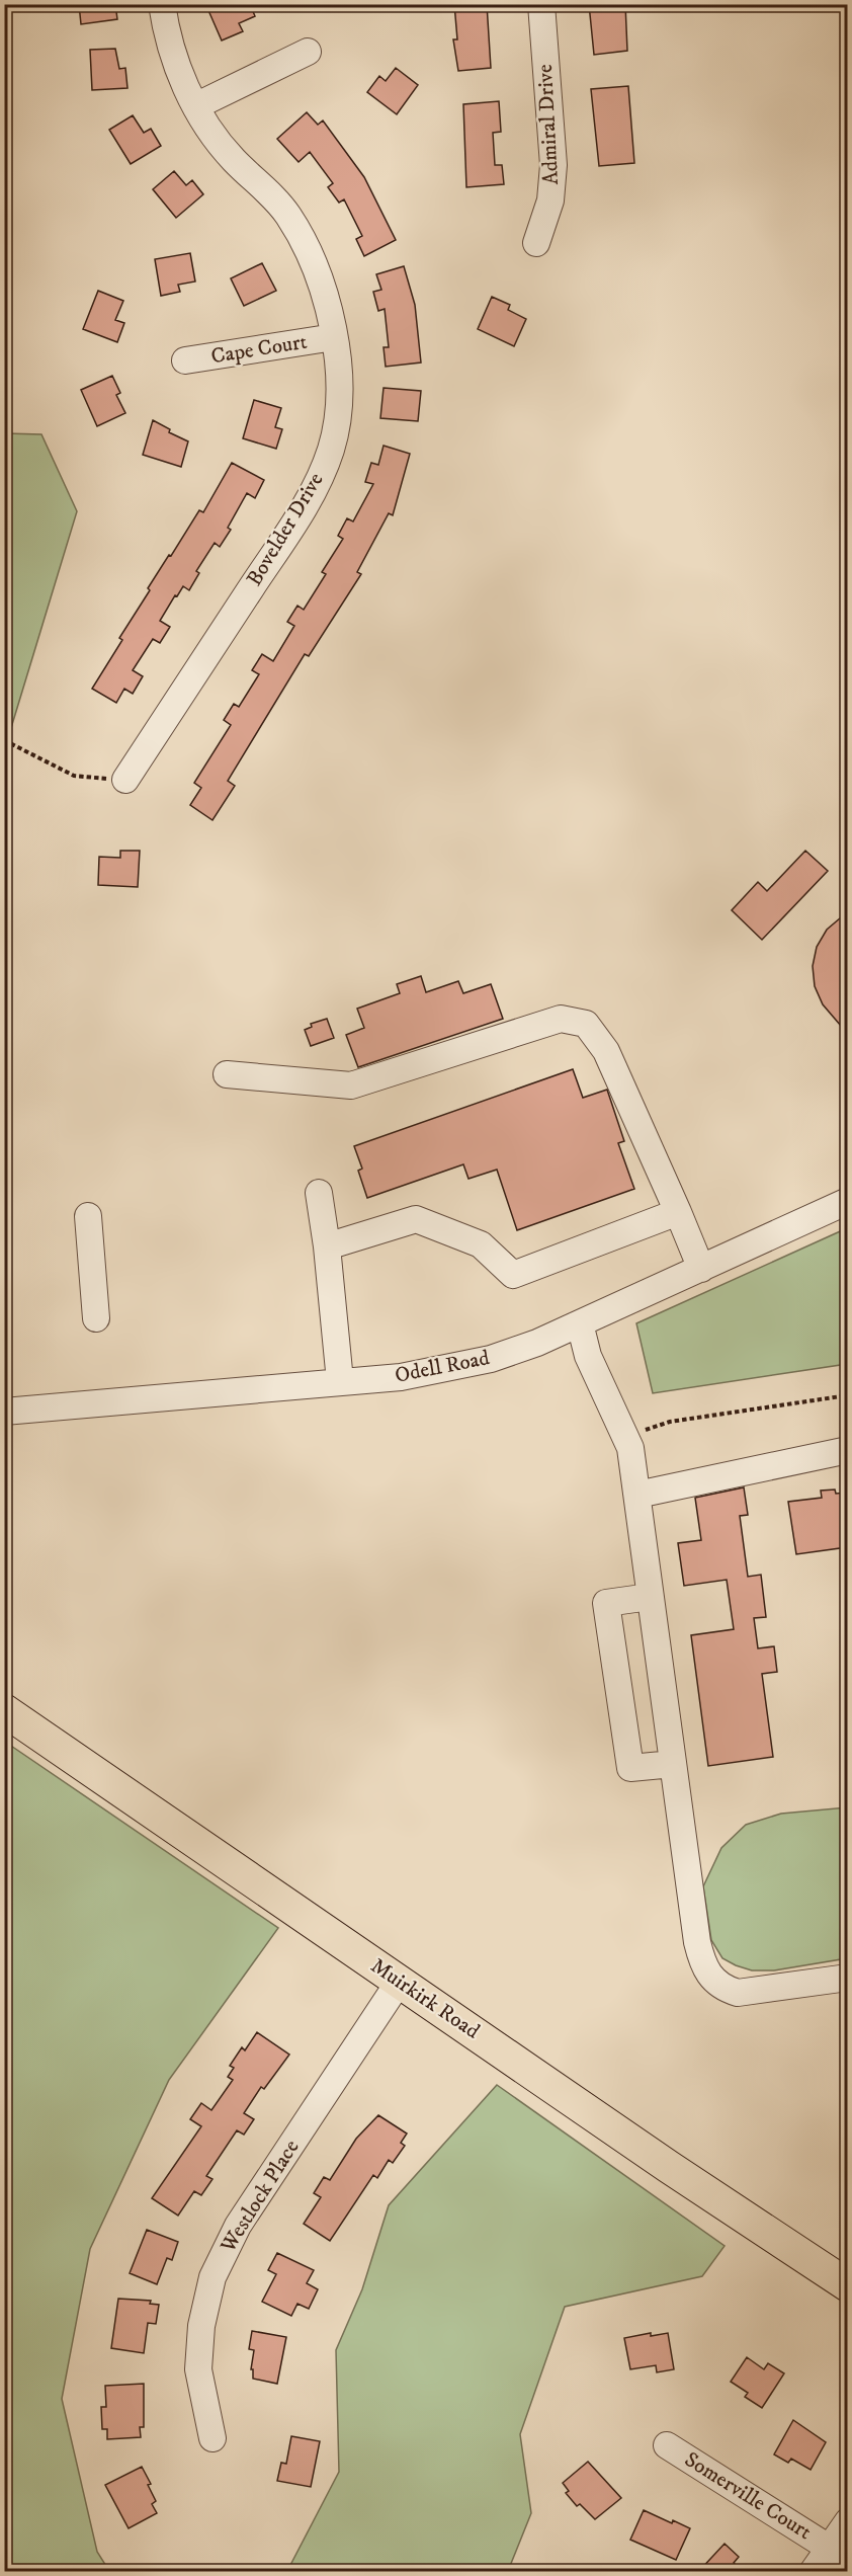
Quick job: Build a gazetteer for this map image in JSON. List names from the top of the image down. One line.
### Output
{"streets":{"main road":["Muirkirk Road"],"street":["Admiral Drive","Cape Court","Bovelder Drive","Odell Road","Westlock Place","Somerville Court"]},"crossings":[["Cape Court","Bovelder Drive"],["Muirkirk Road","Westlock Place"]]}
